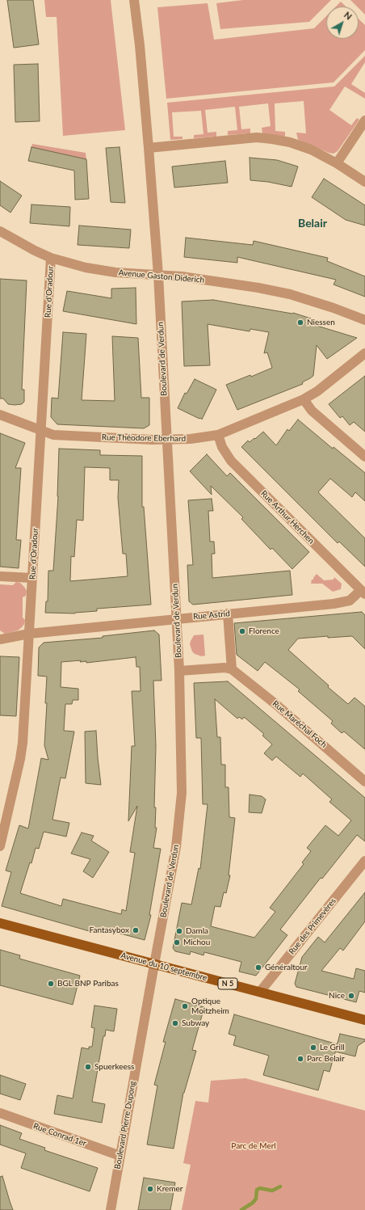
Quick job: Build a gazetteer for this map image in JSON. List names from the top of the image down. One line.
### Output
{"streets":{"main road":["Avenue du 10 septembre","N 5"],"street":["Avenue Gaston Diderich","Rue d'Oradour","Boulevard de Verdun","Rue Théodore Eberhard","Rue Arthur Herchen","Rue Astrid","Rue Maréchal Foch","Rue des Primevères","Boulevard Pierre Dupong","Rue Conrad 1er"]},"crossings":[["Avenue Gaston Diderich","Rue d'Oradour"],["Avenue Gaston Diderich","Boulevard de Verdun"],["Rue d'Oradour","Rue Théodore Eberhard"],["Rue d'Oradour","Rue Astrid"],["Boulevard de Verdun","Rue Théodore Eberhard"],["Boulevard de Verdun","Rue Astrid"],["Boulevard de Verdun","Avenue du 10 septembre"],["Boulevard de Verdun","Boulevard Pierre Dupong"],["Rue Théodore Eberhard","Rue Arthur Herchen"],["Rue Arthur Herchen","Rue Astrid"],["Rue des Primevères","Avenue du 10 septembre"],["Avenue du 10 septembre","Boulevard Pierre Dupong"],["Boulevard Pierre Dupong","Rue Conrad 1er"]],"districts":["Belair"],"parks":["Parc de Merl"],"places":["Niessen","Florence","Fantasybox","Damla","Michou","Généraltour","BGL BNP Paribas","Nice","Optique Moitzheim","Subway","Le Grill","Parc Belair","Spuerkeess","Kremer"],"north":"top right"}
